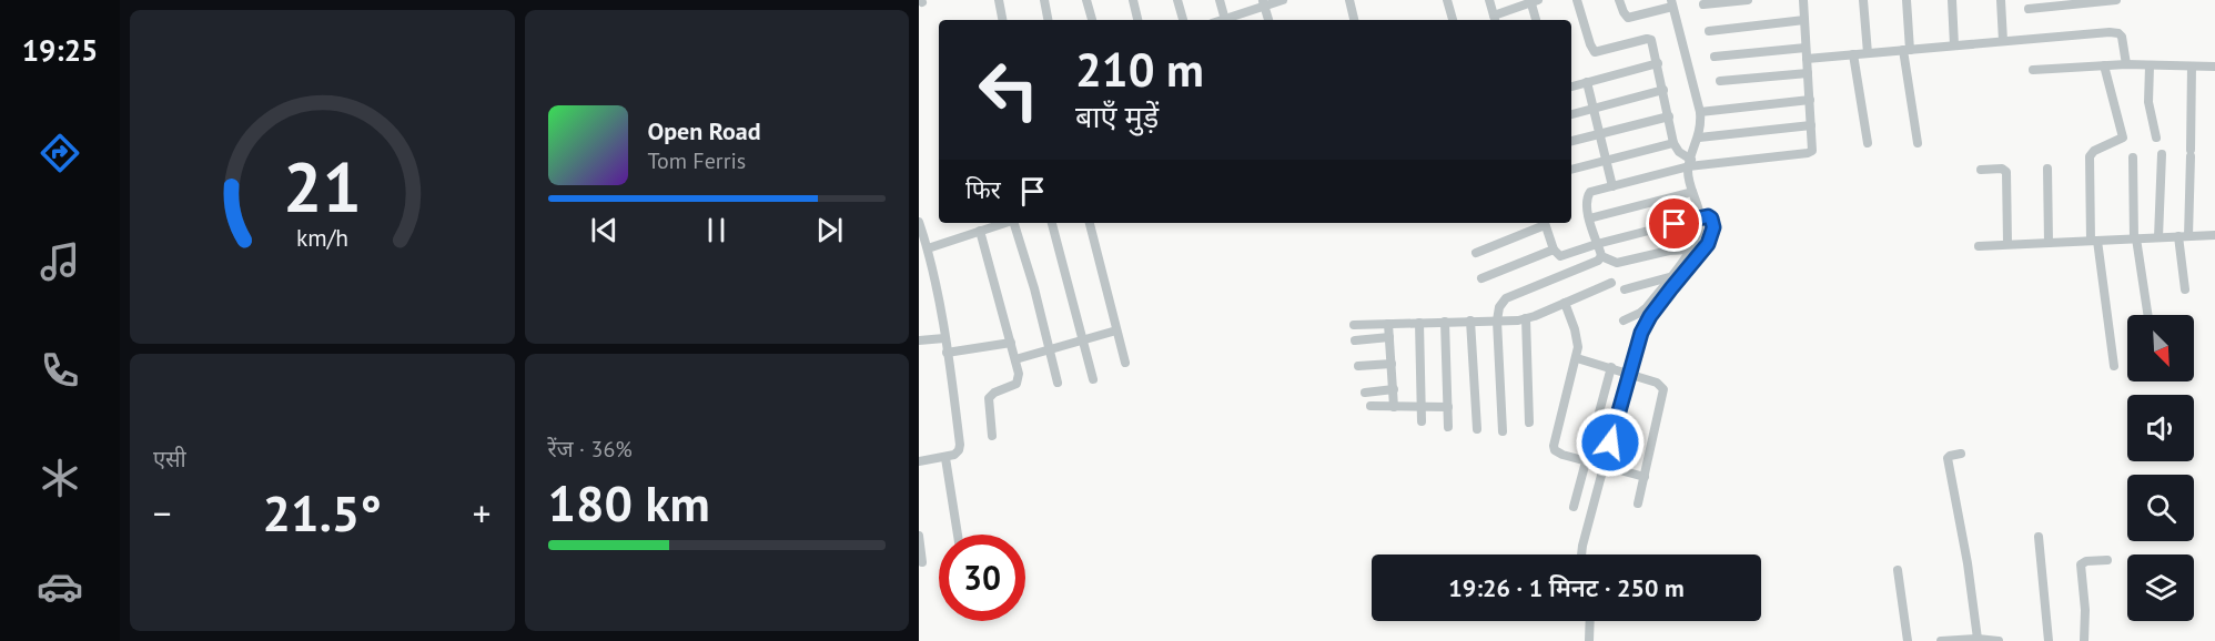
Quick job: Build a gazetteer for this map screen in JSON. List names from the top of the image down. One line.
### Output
{"north":"bottom right","page":{"tabs":"19:25","turn":["210 m","बाएँ मुड़ें"],"song":["Open Road","Tom Ferris"],"then":"फिर","tile":["एसी",["रेंज · 36%","180 km"]],"heat":["−","21.5°","+"],"limit":"30","trip":"19:26 · 1 मिनट · 250 m","gauge":["21","km/h"]}}
